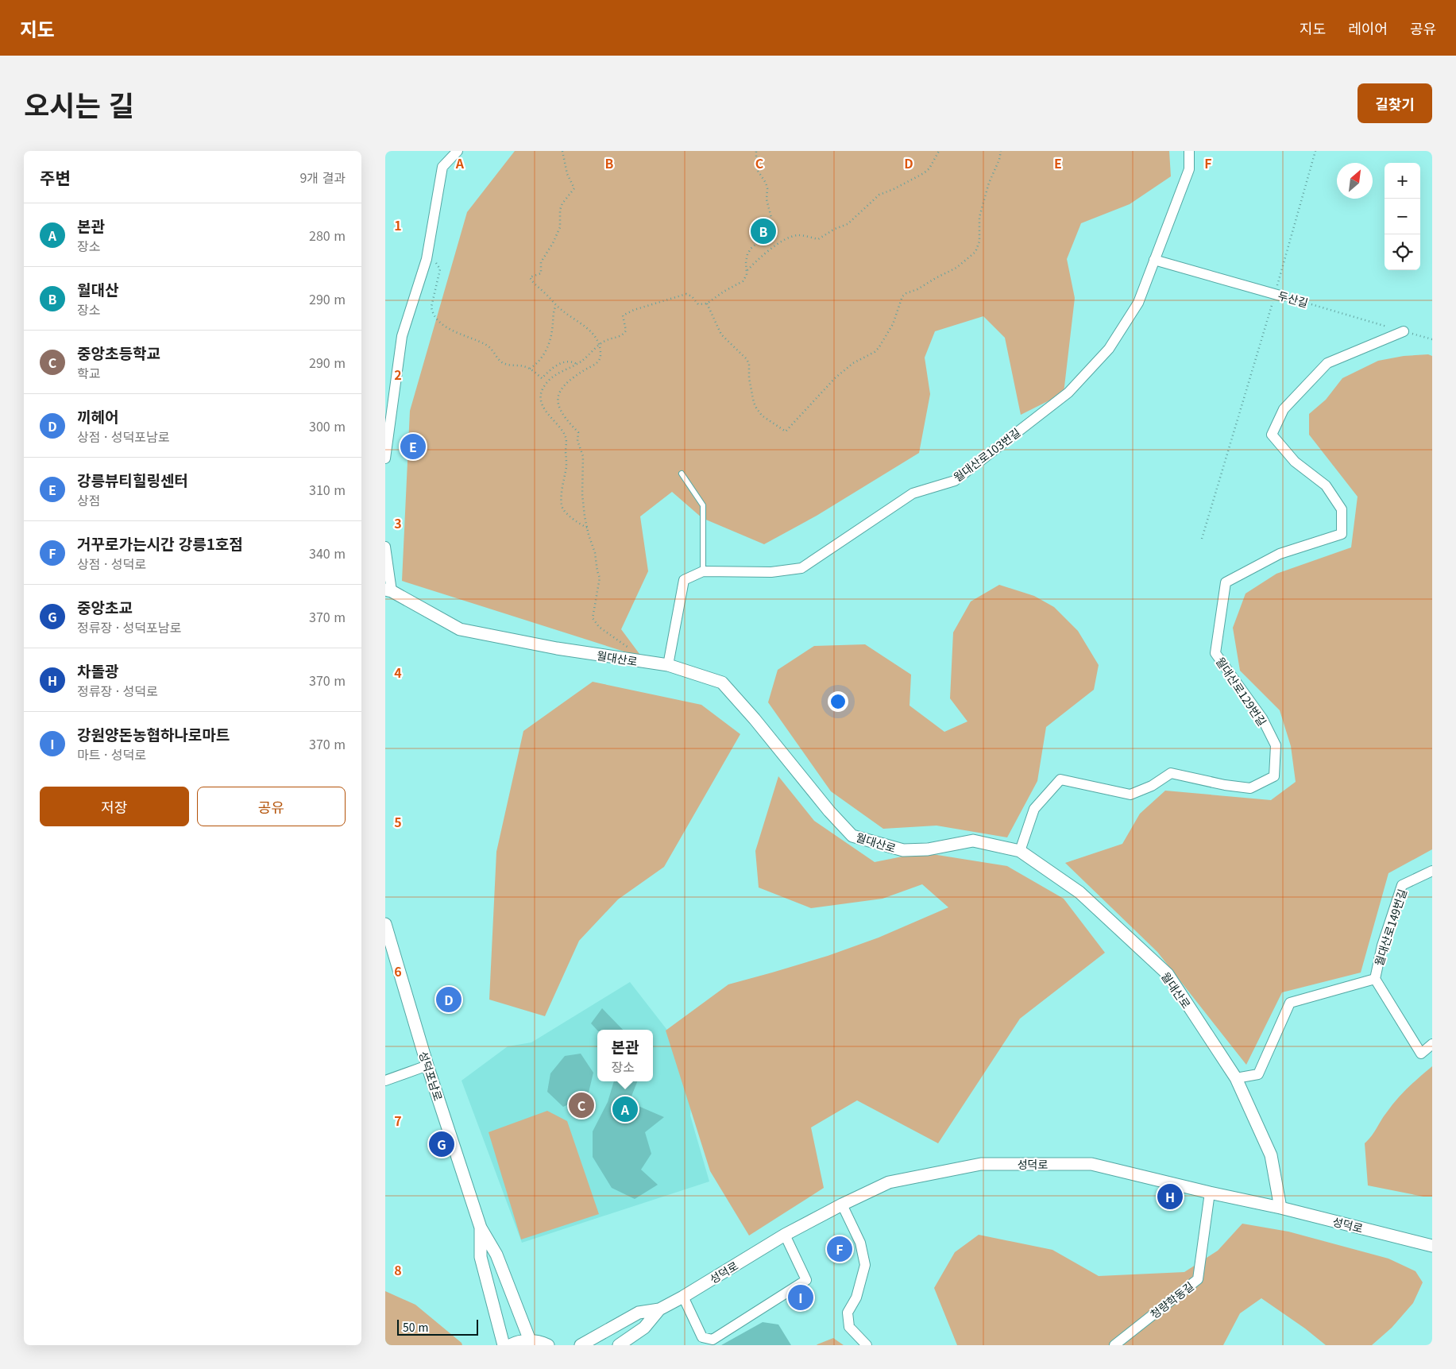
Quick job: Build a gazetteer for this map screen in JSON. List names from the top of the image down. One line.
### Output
{"streets":{"street":["두산길","월대산로103번길","월대산로","월대산로129번길","월대산로149번길","성덕포남로","성덕로","청량학동길"]},"crossings":[["두산길","월대산로103번길"],["두산길","월대산로129번길"],["월대산로103번길","월대산로"],["월대산로","월대산로129번길"],["월대산로","월대산로149번길"],["월대산로","성덕로"],["성덕로","청량학동길"]],"scale_bar":"50 m","north":"top right","page":{"header":"지도","nav":["지도","레이어","공유"],"title":"오시는 길","buttons":["길찾기",["저장","공유"]],"heading":["주변","9개 결과"],"map_buttons":["+","−"],"list":[{"mark":"A","name":"본관","note":"장소","value":"280 m"},{"mark":"B","name":"월대산","note":"장소","value":"290 m"},{"mark":"C","name":"중앙초등학교","note":"학교","value":"290 m"},{"mark":"D","name":"끼헤어","note":"상점 · 성덕포남로","value":"300 m"},{"mark":"E","name":"강릉뷰티힐링센터","note":"상점","value":"310 m"},{"mark":"F","name":"거꾸로가는시간 강릉1호점","note":"상점 · 성덕로","value":"340 m"},{"mark":"G","name":"중앙초교","note":"정류장 · 성덕포남로","value":"370 m"},{"mark":"H","name":"차돌광","note":"정류장 · 성덕로","value":"370 m"},{"mark":"I","name":"강원양돈농협하나로마트","note":"마트 · 성덕로","value":"370 m"}],"pins":["B","E","D","C","A","G","H","F","I"],"popup":["본관","장소"],"scale":"50 m"},"grid":{"columns":["A","B","C","D","E","F"],"rows":["1","2","3","4","5","6","7","8"]}}
